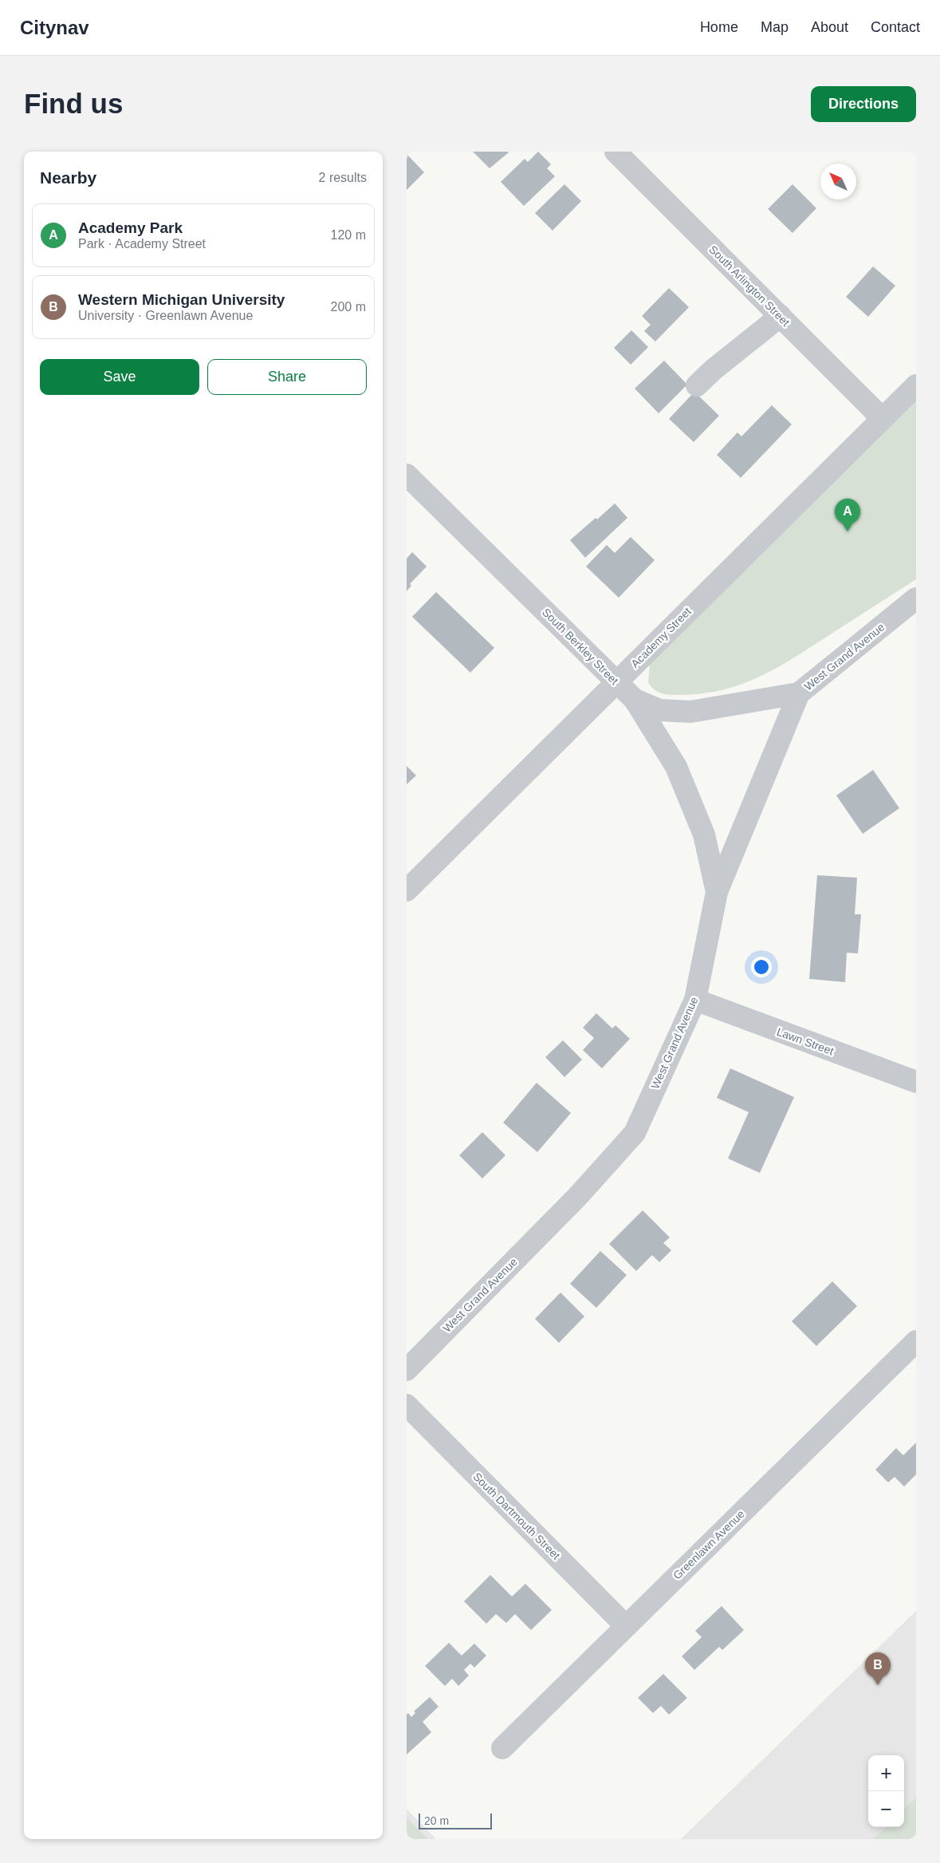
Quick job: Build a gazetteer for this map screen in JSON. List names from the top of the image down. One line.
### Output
{"streets":{"street":["South Arlington Street","Academy Street","South Berkley Street","West Grand Avenue","Lawn Street","South Dartmouth Street","Greenlawn Avenue"]},"crossings":[["South Arlington Street","Academy Street"],["Academy Street","South Berkley Street"],["South Berkley Street","West Grand Avenue"],["West Grand Avenue","Lawn Street"],["South Dartmouth Street","Greenlawn Avenue"]],"scale_bar":"20 m","north":"top left","page":{"header":"Citynav","nav":["Home","Map","About","Contact"],"buttons":["Directions",["Save","Share"]],"title":"Find us","heading":["Nearby","2 results"],"list":[{"mark":"A","name":"Academy Park","note":"Park · Academy Street","value":"120 m"},{"mark":"B","name":"Western Michigan University","note":"University · Greenlawn Avenue","value":"200 m"}],"pins":["A","B"],"map_buttons":["+","−"],"scale":"20 m"}}
